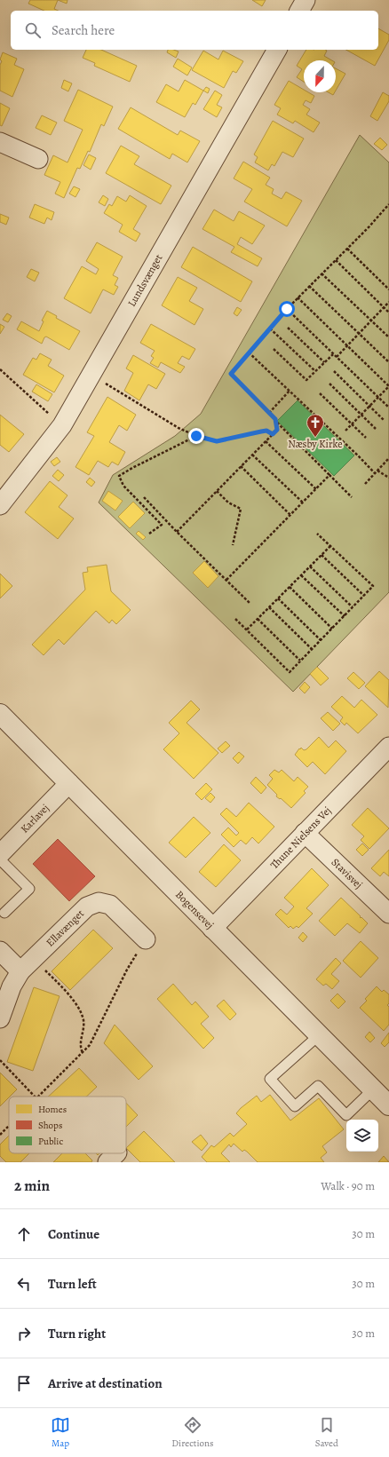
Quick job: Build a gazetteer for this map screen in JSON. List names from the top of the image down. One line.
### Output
{"streets":{"street":["Lundsvænget","Karlavej","Thune Nielsens Vej","Stavisvej","Bogensevej","Ellavænget"]},"crossings":[["Karlavej","Bogensevej"],["Thune Nielsens Vej","Stavisvej"],["Thune Nielsens Vej","Bogensevej"]],"places":{"church":["Næsby Kirke"]},"legend":["Homes","Shops","Public"],"north":"bottom","page":{"search":"Search here","heading":["2 min","Walk · 90 m"],"list":[["Continue","30 m"],["Turn left","30 m"],["Turn right","30 m"],"Arrive at destination"],"nav":["Map","Directions","Saved"]}}
